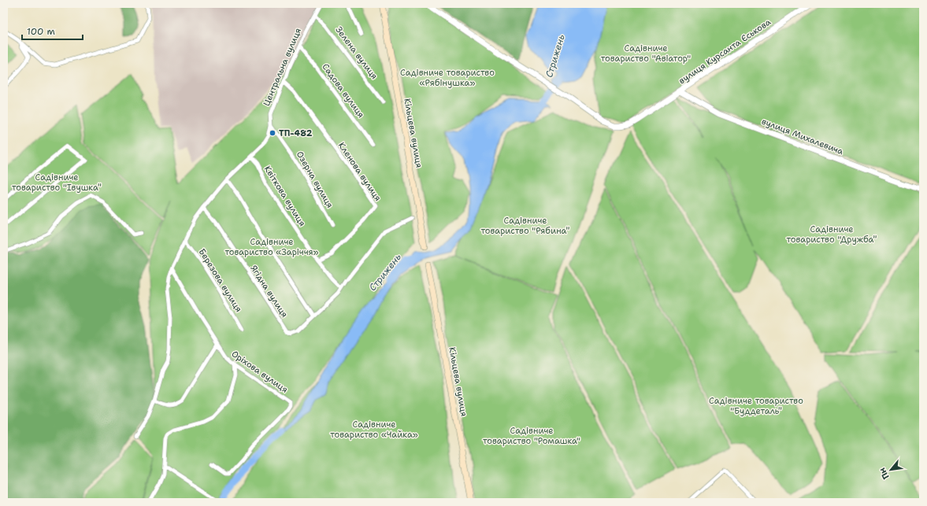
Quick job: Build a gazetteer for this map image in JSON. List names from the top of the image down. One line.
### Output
{"streets":{"main road":["Кільцева вулиця"],"street":["вулиця Курсанта Єськова","Зелена вулиця","Центральна вулиця","Садова вулиця","вулиця Михалевича","Кленова вулиця","Озерна вулиця","Квіткова вулиця","Березова вулиця","Ягідна вулиця","Оріхова вулиця"]},"crossings":[["вулиця Курсанта Єськова","вулиця Михалевича"],["Зелена вулиця","Центральна вулиця"],["Центральна вулиця","Садова вулиця"],["Центральна вулиця","Кленова вулиця"],["Центральна вулиця","Озерна вулиця"],["Центральна вулиця","Квіткова вулиця"],["Центральна вулиця","Березова вулиця"],["Центральна вулиця","Ягідна вулиця"],["Центральна вулиця","Оріхова вулиця"],["Кленова вулиця","Квіткова вулиця"]],"water":["Стрижень"],"parks":["Садівниче товариство \"Авіатор\"","Садівниче товариство «Рябінушка»","Садівниче товариство \"Івушка\"","Садівниче товариство \"Рябина\"","Садівниче товариство \"Дружба\"","Садівниче товариство «Заріччя»","Садівниче товариство \"Буддеталь\"","Садівниче товариство «Чайка»","Садівниче товариство \"Ромашка\""],"places":["ТП-482"],"scale_bar":"100 m","north":"bottom left"}
